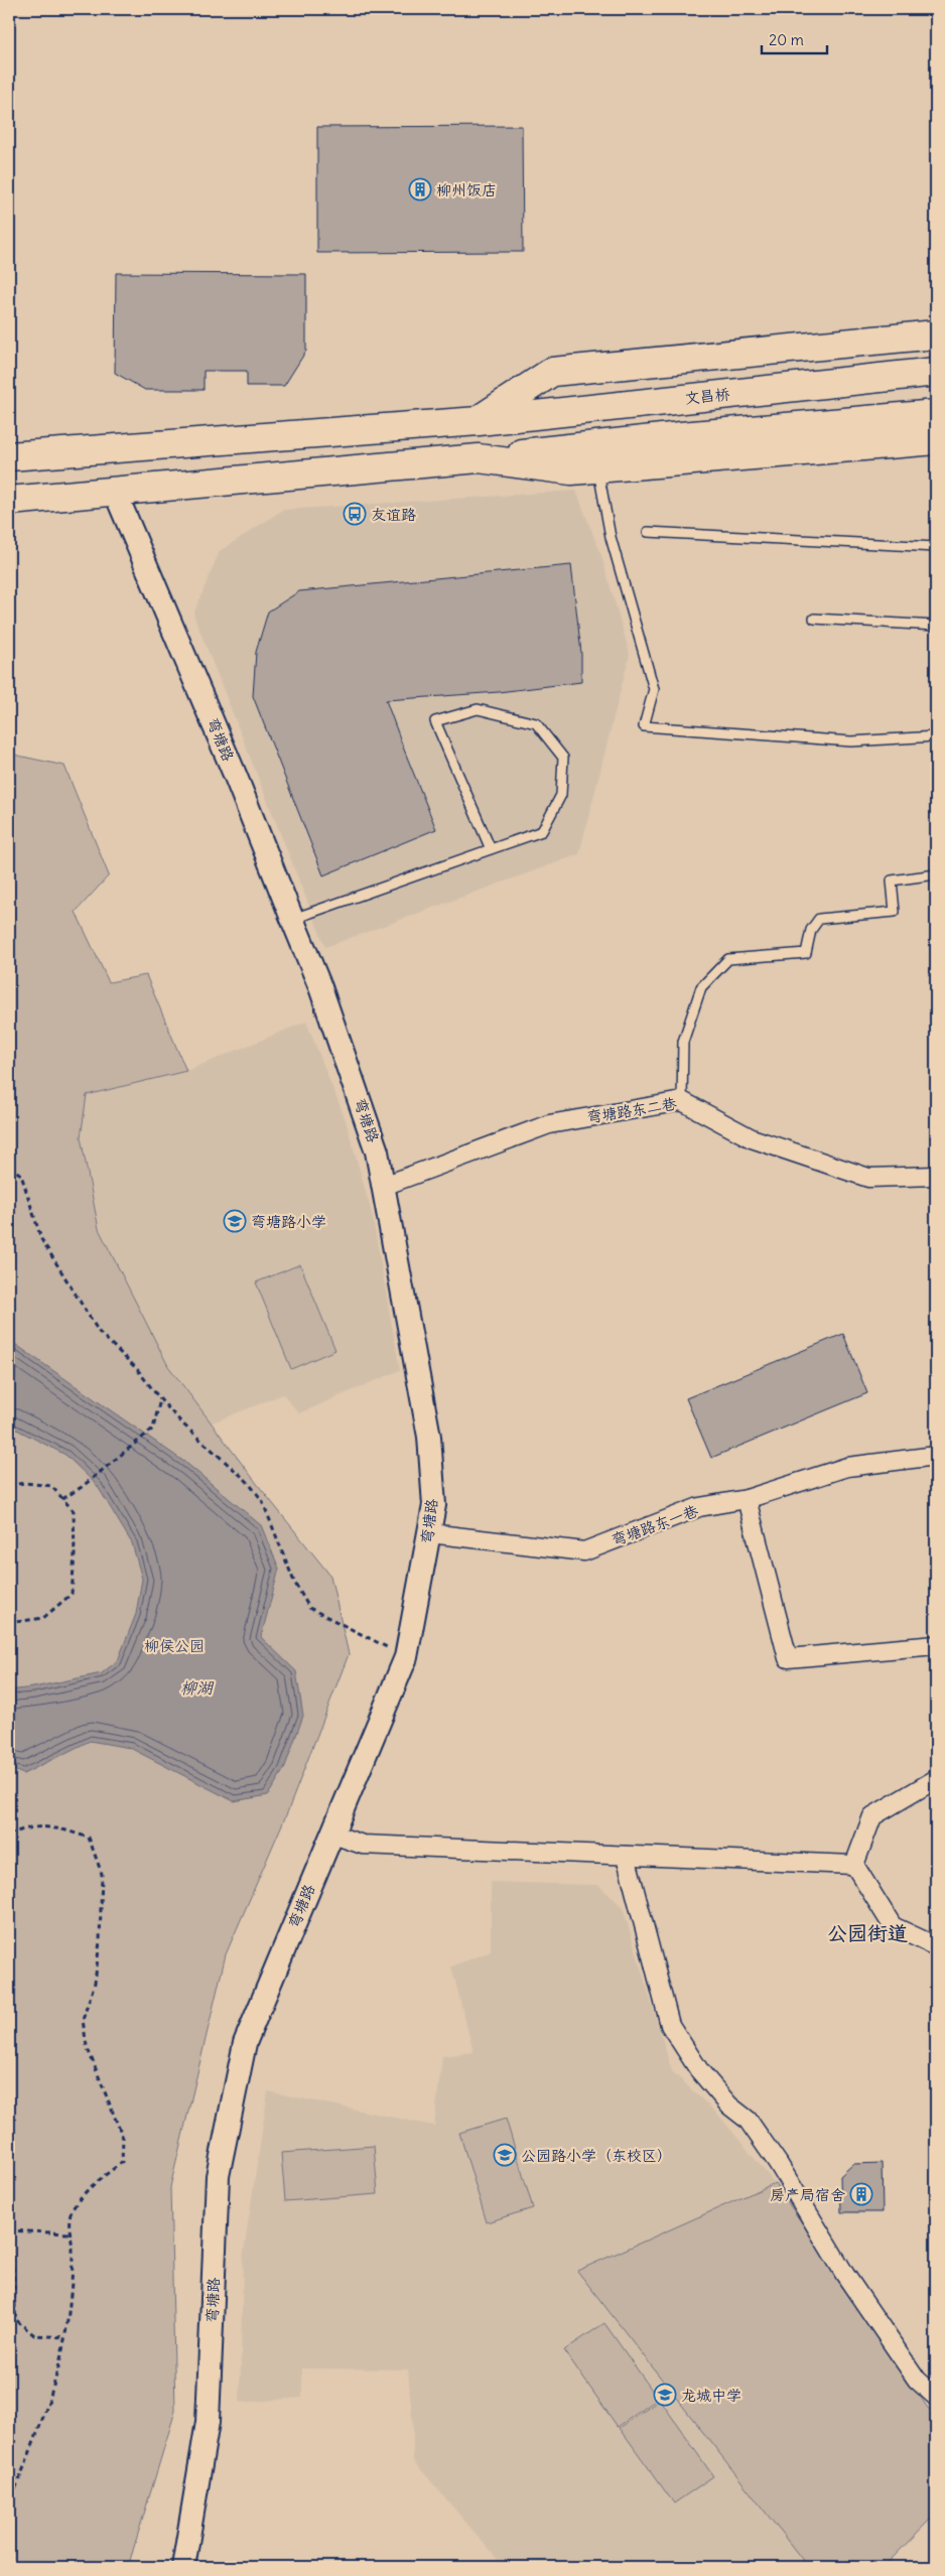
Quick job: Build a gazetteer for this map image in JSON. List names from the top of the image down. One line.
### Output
{"streets":{"main road":["文昌桥"],"street":["弯塘路","弯塘路东二巷","弯塘路东一巷"]},"crossings":[["弯塘路","弯塘路东二巷"],["弯塘路","弯塘路东一巷"]],"districts":["公园街道"],"water":["柳湖"],"parks":["柳侯公园"],"places":{"building":["柳州饭店","房产局宿舍"],"bus stop":["友谊路"],"school or university":["弯塘路小学","公园路小学（东校区）","龙城中学"]},"scale_bar":"20 m"}
